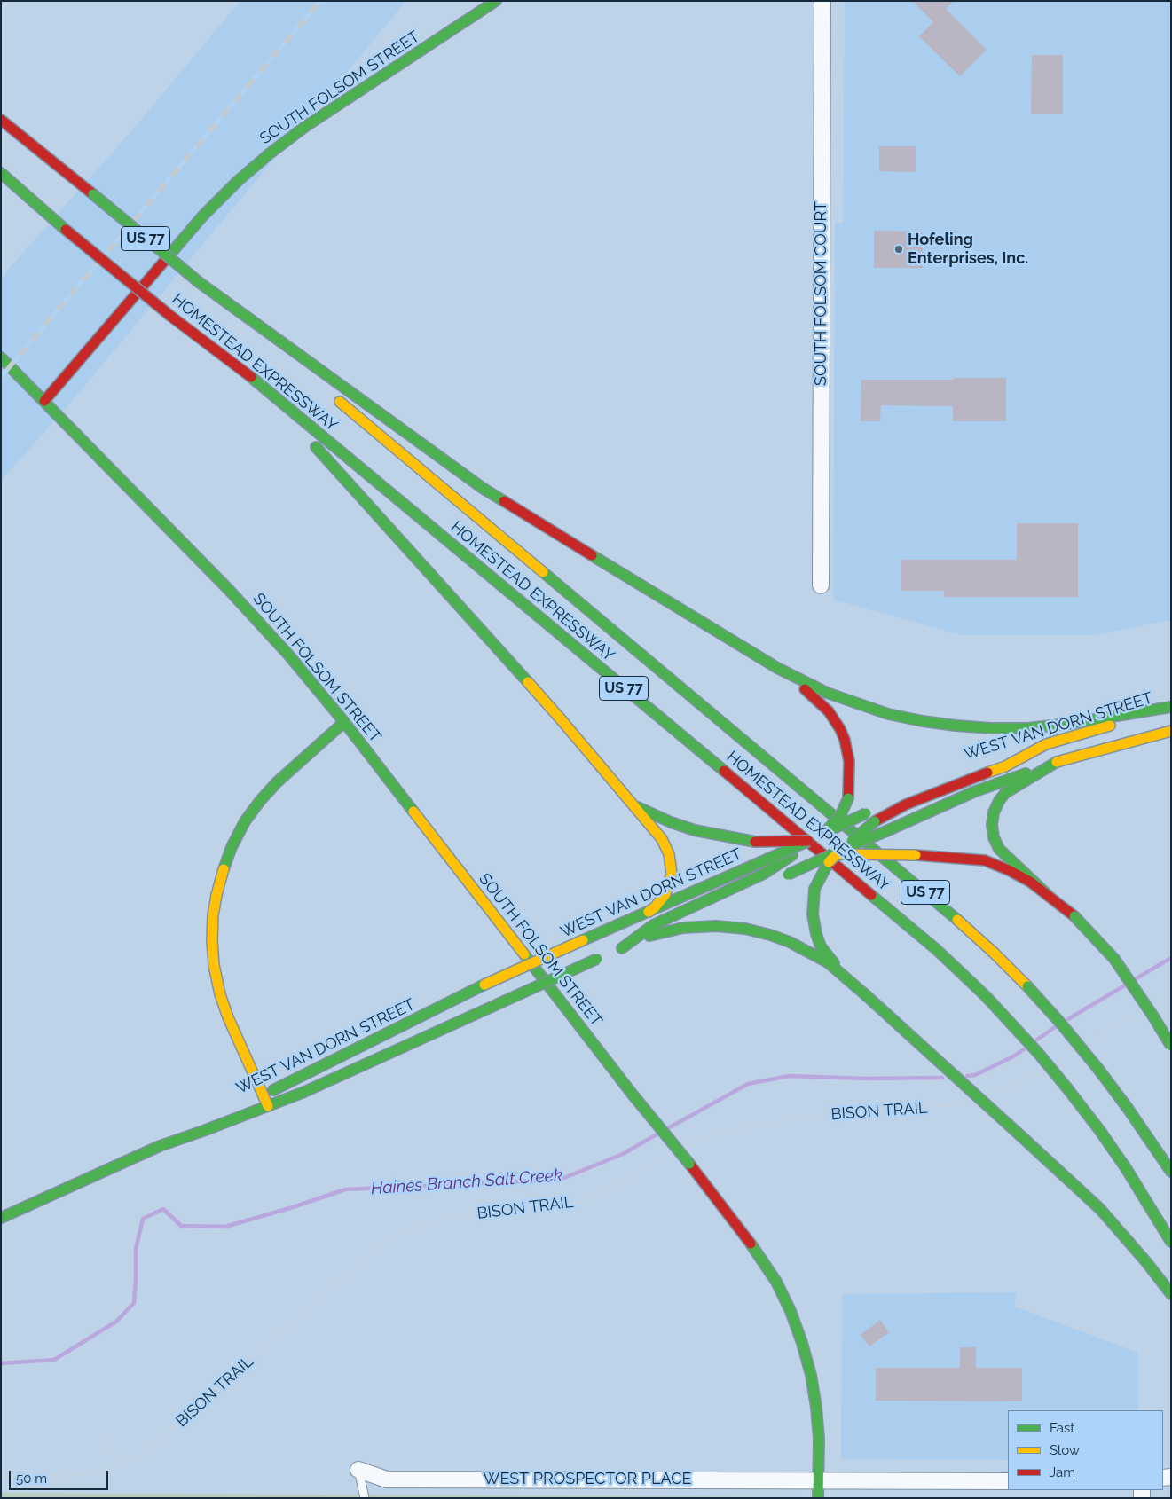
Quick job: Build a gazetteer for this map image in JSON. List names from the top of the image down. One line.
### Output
{"streets":{"main road":["SOUTH FOLSOM STREET","US 77","HOMESTEAD EXPRESSWAY","WEST VAN DORN STREET"],"street":["SOUTH FOLSOM COURT","WEST PROSPECTOR PLACE"],"path":["BISON TRAIL"]},"crossings":[["SOUTH FOLSOM STREET","WEST PROSPECTOR PLACE"]],"water":["Haines Branch Salt Creek"],"places":["Hofeling Enterprises, Inc."],"legend":["Fast","Slow","Jam"],"scale_bar":"50 m"}
